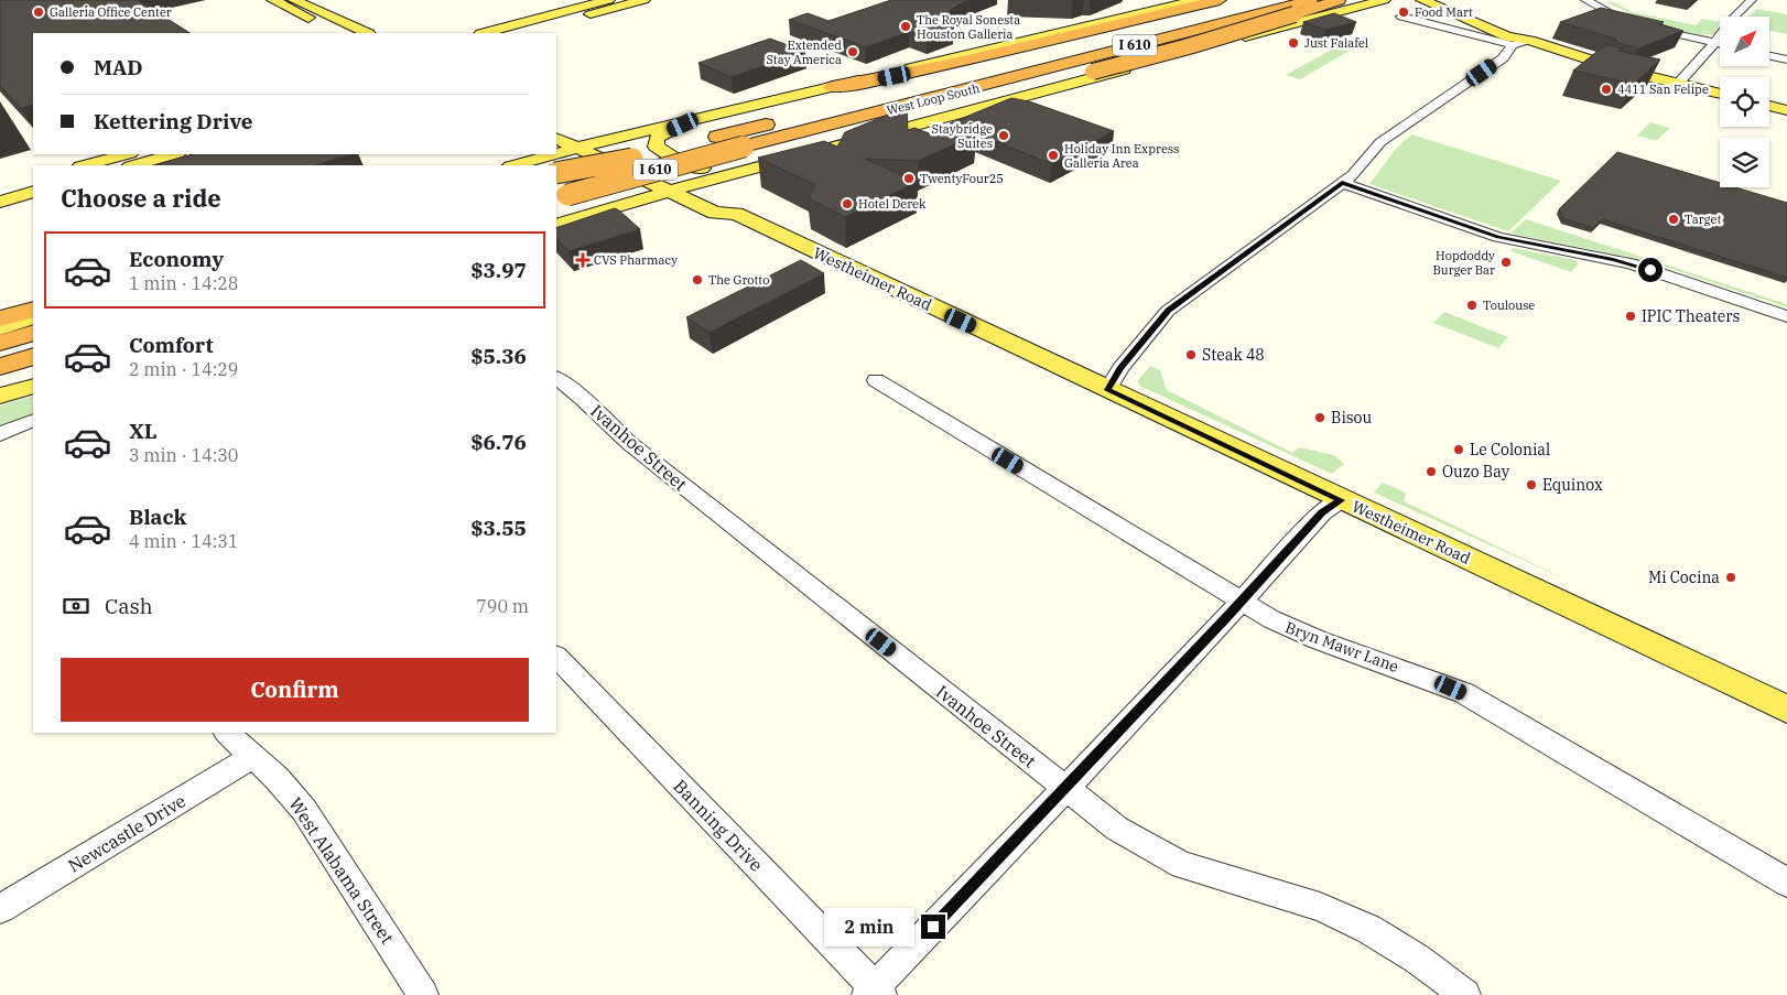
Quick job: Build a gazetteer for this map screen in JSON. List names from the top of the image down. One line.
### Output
{"streets":{"highway":["I 610","West Loop South"],"main road":["Westheimer Road"],"street":["Ivanhoe Street","Bryn Mawr Lane","Banning Drive","Newcastle Drive","West Alabama Street"]},"crossings":[["Newcastle Drive","West Alabama Street"]],"places":{"other":["Galleria Office Center","Food Mart","The Royal Sonesta Houston Galleria","Just Falafel","Extended Stay America","4411 San Felipe","Staybridge Suites","Holiday Inn Express Galleria Area","TwentyFour25","Hotel Derek","Target","Hopdoddy Burger Bar","The Grotto","Toulouse","IPIC Theaters","Steak 48","Bisou","Le Colonial","Ouzo Bay","Equinox","Mi Cocina"],"health":["CVS Pharmacy"]},"north":"top right","page":{"banner":["MAD","Kettering Drive"],"heading":"Choose a ride","list":[{"name":"Economy","note":"1 min · 14:28","value":"$3.97"},{"name":"Comfort","note":"2 min · 14:29","value":"$5.36"},{"name":"XL","note":"3 min · 14:30","value":"$6.76"},{"name":"Black","note":"4 min · 14:31","value":"$3.55"}],"pay":["Cash","790 m"],"buttons":"Confirm","bubble":"2 min"}}
